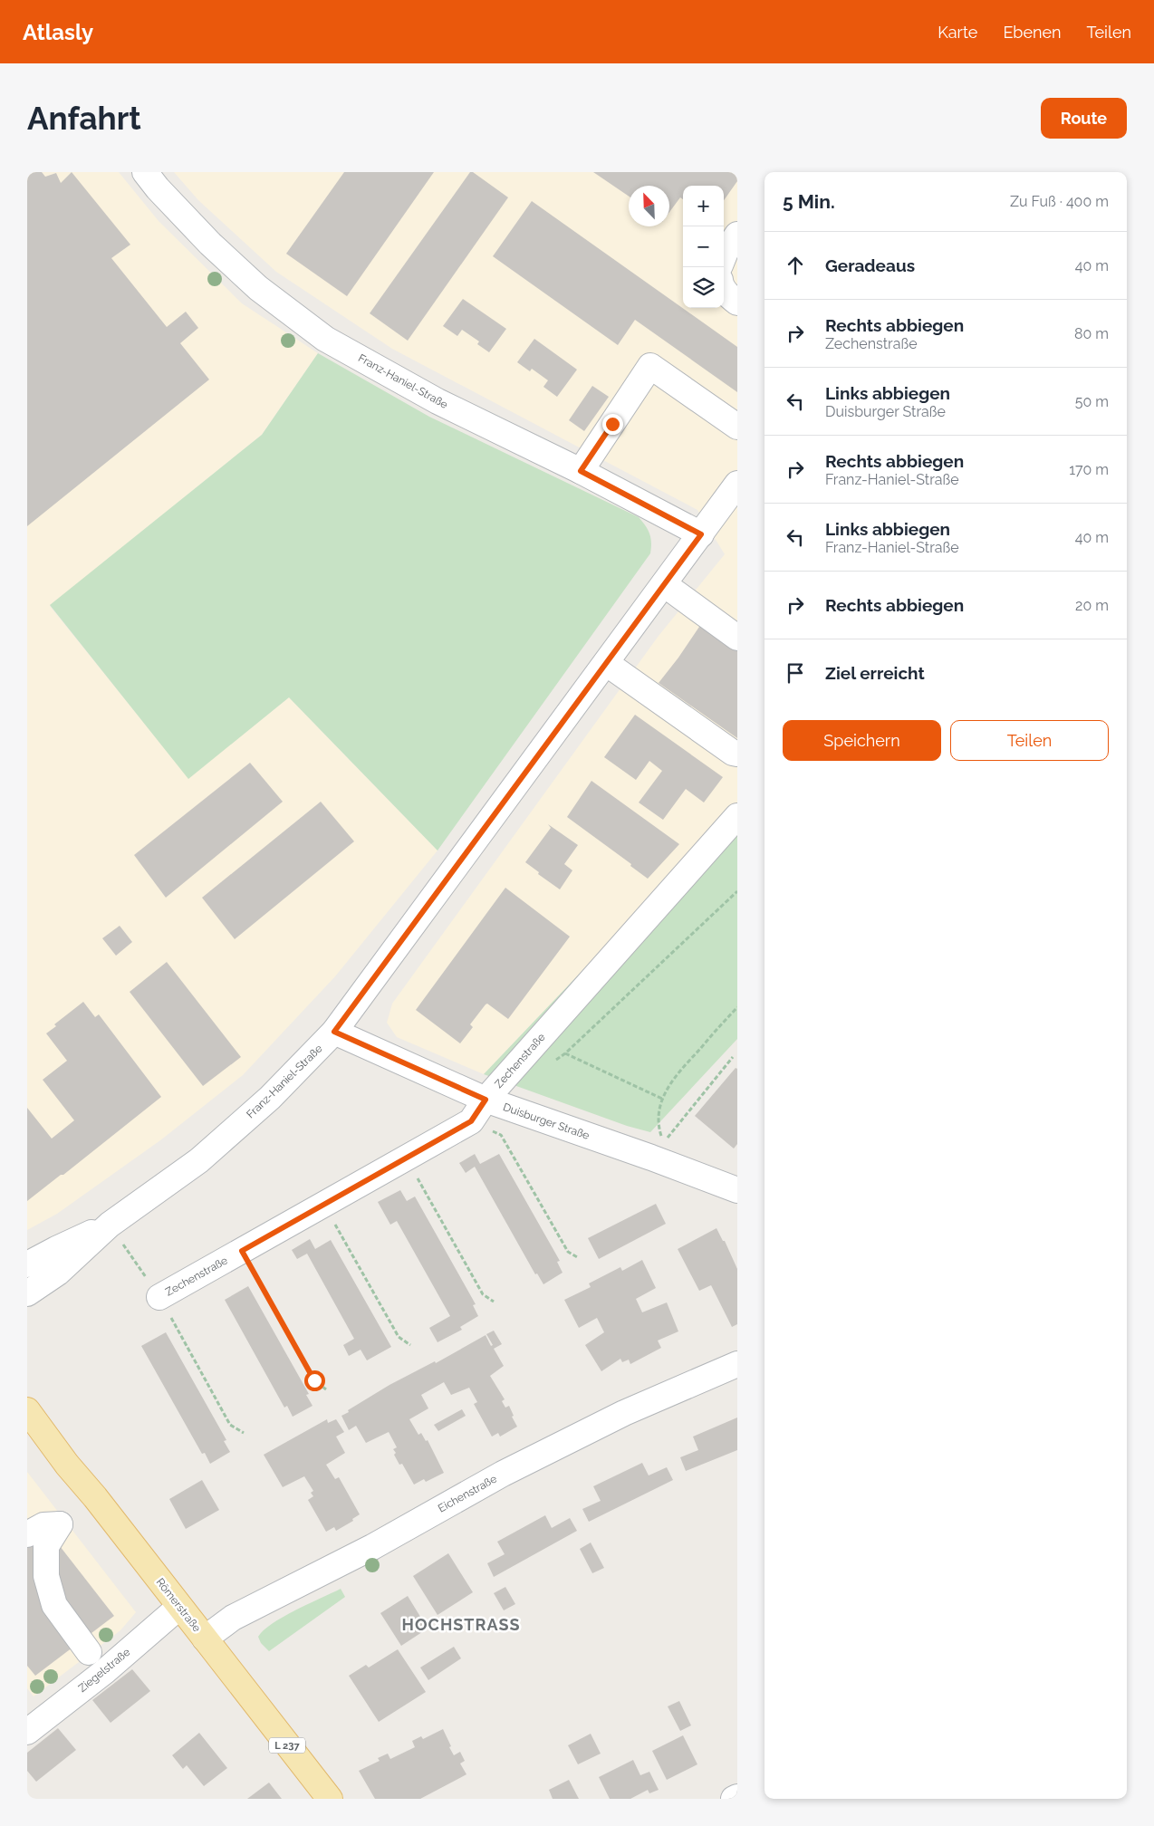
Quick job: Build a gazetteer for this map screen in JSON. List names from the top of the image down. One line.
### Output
{"streets":{"main road":["Römerstraße","L 237"],"street":["Franz-Haniel-Straße","Zechenstraße","Duisburger Straße","Eichenstraße","Ziegelstraße"]},"crossings":[["Franz-Haniel-Straße","Duisburger Straße"],["Zechenstraße","Duisburger Straße"],["Eichenstraße","Römerstraße"],["Römerstraße","Ziegelstraße"]],"districts":["HOCHSTRASS"],"north":"top left","page":{"header":"Atlasly","nav":["Karte","Ebenen","Teilen"],"buttons":["Route",["Speichern","Teilen"]],"title":"Anfahrt","heading":["5 Min.","Zu Fuß · 400 m"],"map_buttons":["+","−"],"list":[["Geradeaus","40 m"],["Rechts abbiegen","Zechenstraße","80 m"],["Links abbiegen","Duisburger Straße","50 m"],["Rechts abbiegen","Franz-Haniel-Straße","170 m"],["Links abbiegen","Franz-Haniel-Straße","40 m"],["Rechts abbiegen","20 m"],"Ziel erreicht"]}}
